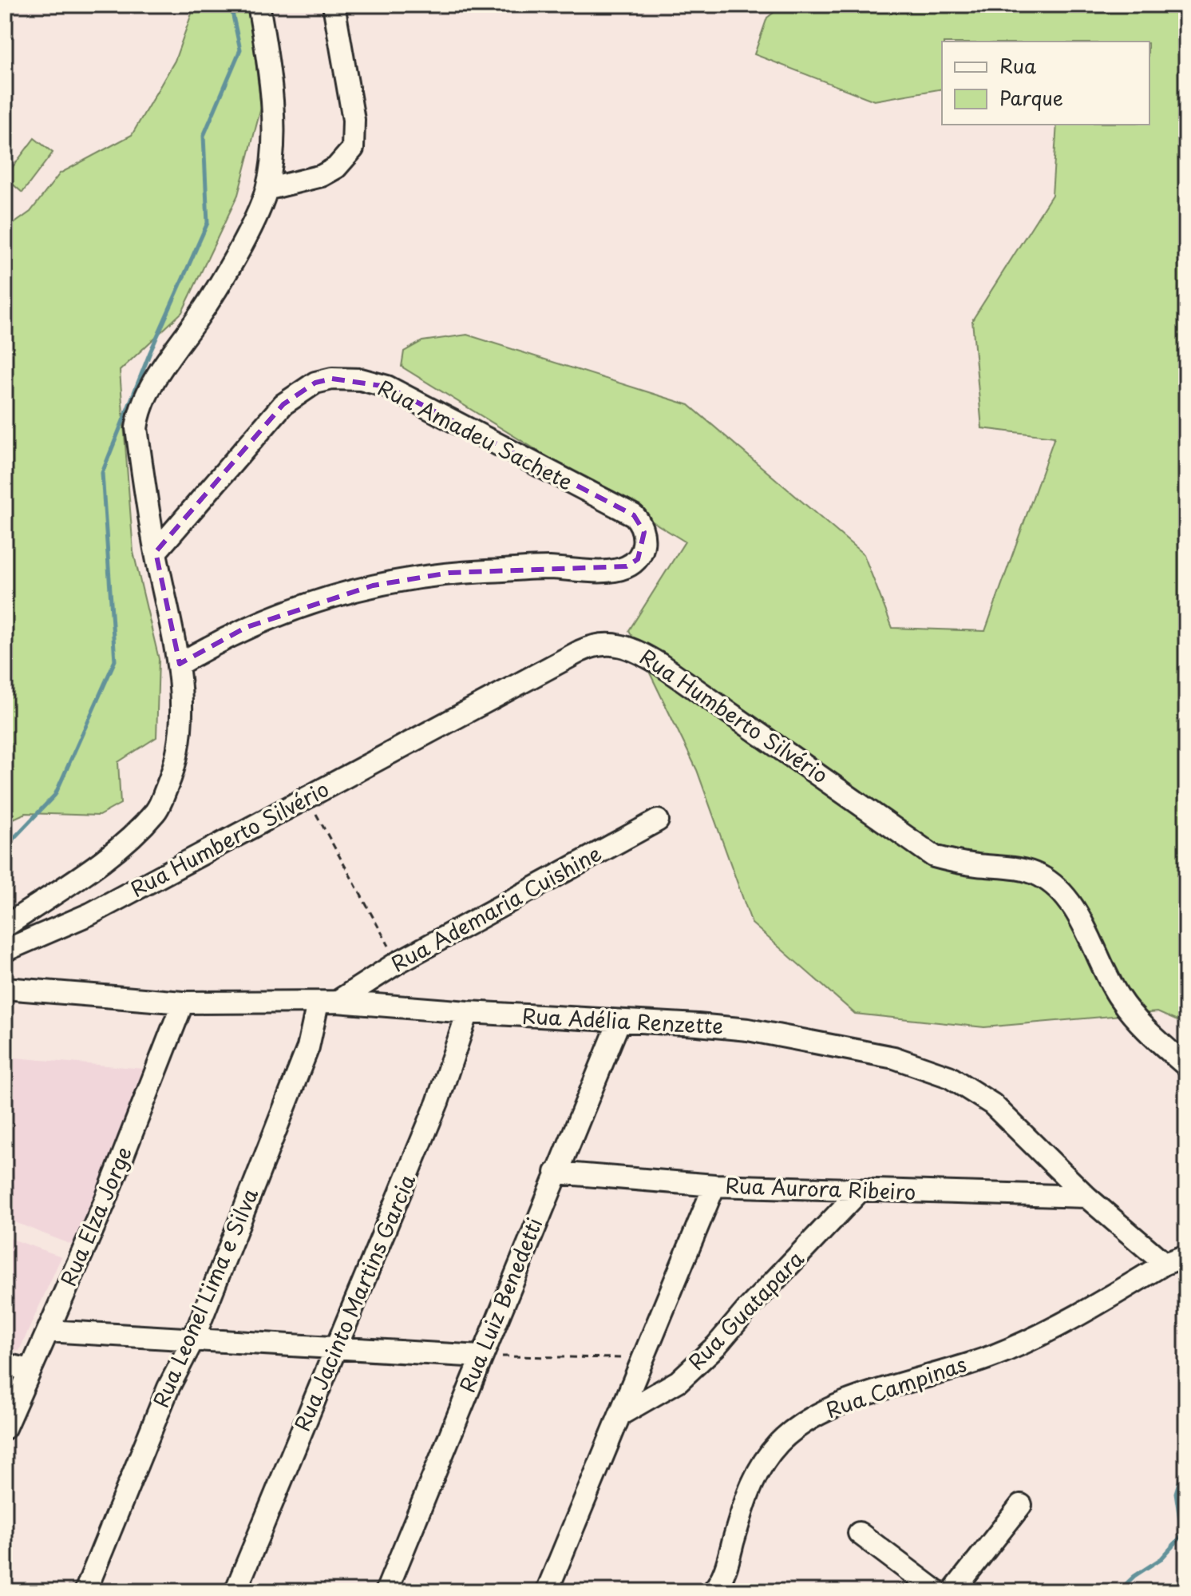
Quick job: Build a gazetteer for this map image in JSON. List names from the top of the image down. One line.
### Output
{"streets":{"street":["Rua Amadeu Sachete","Rua Humberto Silvério","Rua Ademaria Cuishine","Rua Adélia Renzette","Rua Aurora Ribeiro","Rua Elza Jorge","Rua Leonel Lima e Silva","Rua Jacinto Martins Garcia","Rua Luiz Benedetti","Rua Guatapara","Rua Campinas"]},"crossings":[["Rua Ademaria Cuishine","Rua Adélia Renzette"],["Rua Ademaria Cuishine","Rua Leonel Lima e Silva"],["Rua Adélia Renzette","Rua Aurora Ribeiro"],["Rua Adélia Renzette","Rua Elza Jorge"],["Rua Adélia Renzette","Rua Leonel Lima e Silva"],["Rua Adélia Renzette","Rua Jacinto Martins Garcia"],["Rua Adélia Renzette","Rua Luiz Benedetti"],["Rua Adélia Renzette","Rua Campinas"],["Rua Aurora Ribeiro","Rua Luiz Benedetti"],["Rua Aurora Ribeiro","Rua Guatapara"]],"legend":["Rua","Parque"]}
